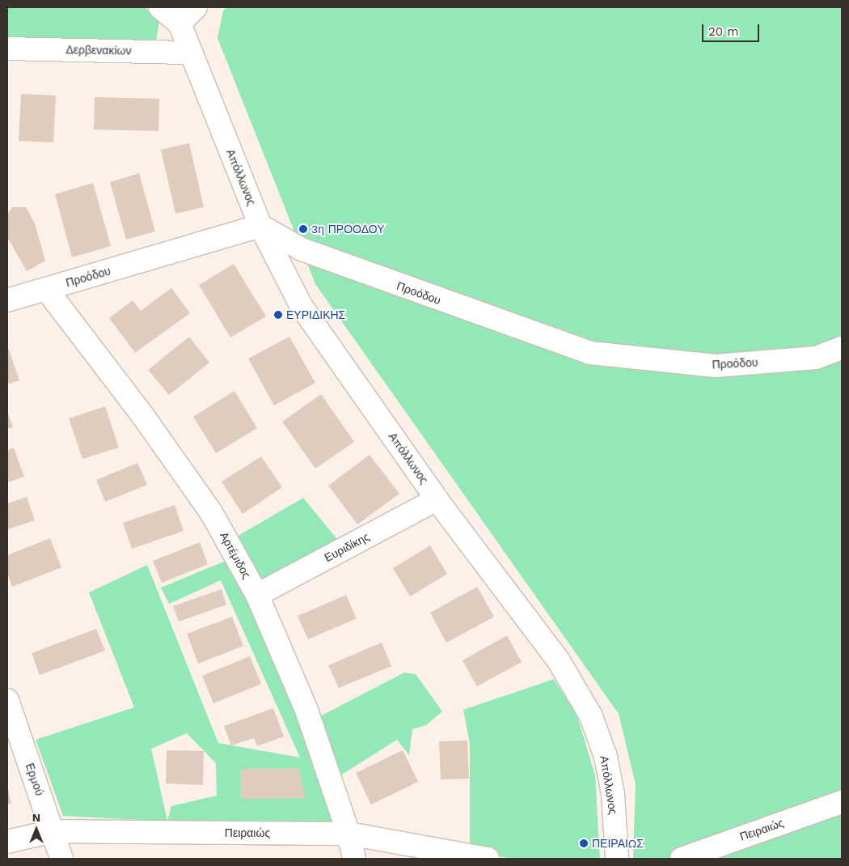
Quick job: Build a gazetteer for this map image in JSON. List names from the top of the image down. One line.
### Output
{"streets":{"street":["Δερβενακίων","Απόλλωνος","Προόδου","Ευριδίκης","Αρτέμιδος","Ερμού","Πειραιώς"]},"crossings":[["Δερβενακίων","Απόλλωνος"],["Απόλλωνος","Προόδου"],["Απόλλωνος","Ευριδίκης"],["Προόδου","Αρτέμιδος"],["Ευριδίκης","Αρτέμιδος"],["Αρτέμιδος","Πειραιώς"],["Ερμού","Πειραιώς"]],"places":["3η ΠΡΟΟΔΟΥ","ΕΥΡΙΔΙΚΗΣ","ΠΕΙΡΑΙΩΣ"],"scale_bar":"20 m","north":"top"}
